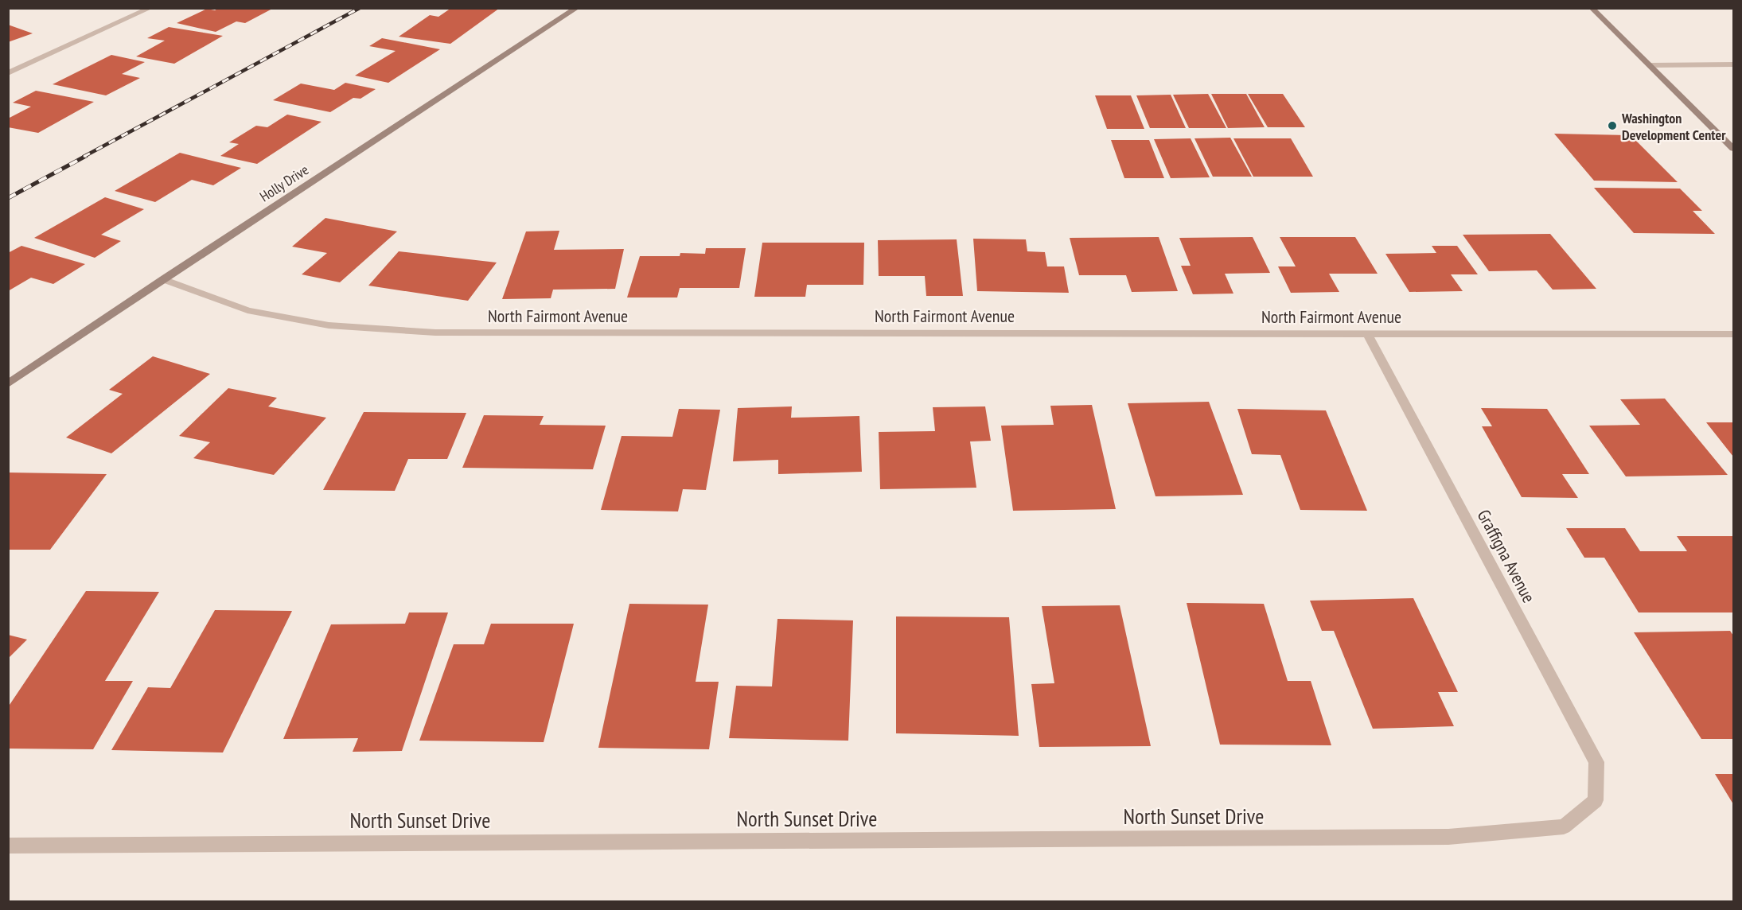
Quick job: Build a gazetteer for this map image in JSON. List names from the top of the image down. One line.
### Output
{"streets":{"street":["Holly Drive","North Fairmont Avenue","Graffigna Avenue","North Sunset Drive"]},"crossings":[["Holly Drive","North Fairmont Avenue"],["North Fairmont Avenue","Graffigna Avenue"],["Graffigna Avenue","North Sunset Drive"]],"places":["Washington Development Center"]}
